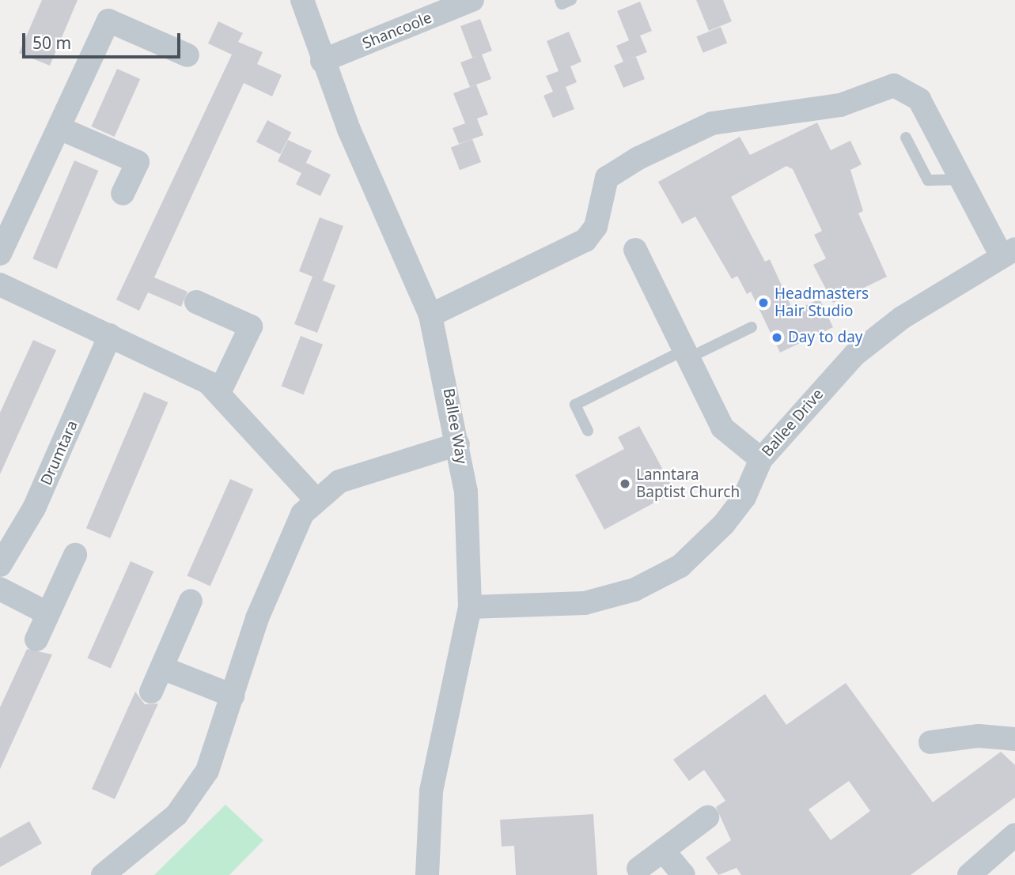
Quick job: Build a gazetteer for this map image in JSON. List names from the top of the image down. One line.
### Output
{"streets":{"street":["Shancoole","Ballee Drive","Ballee Way","Drumtara"]},"crossings":[["Shancoole","Ballee Way"],["Ballee Drive","Ballee Way"]],"places":["Headmasters Hair Studio","Day to day","Lanntara Baptist Church"],"scale_bar":"50 m"}
